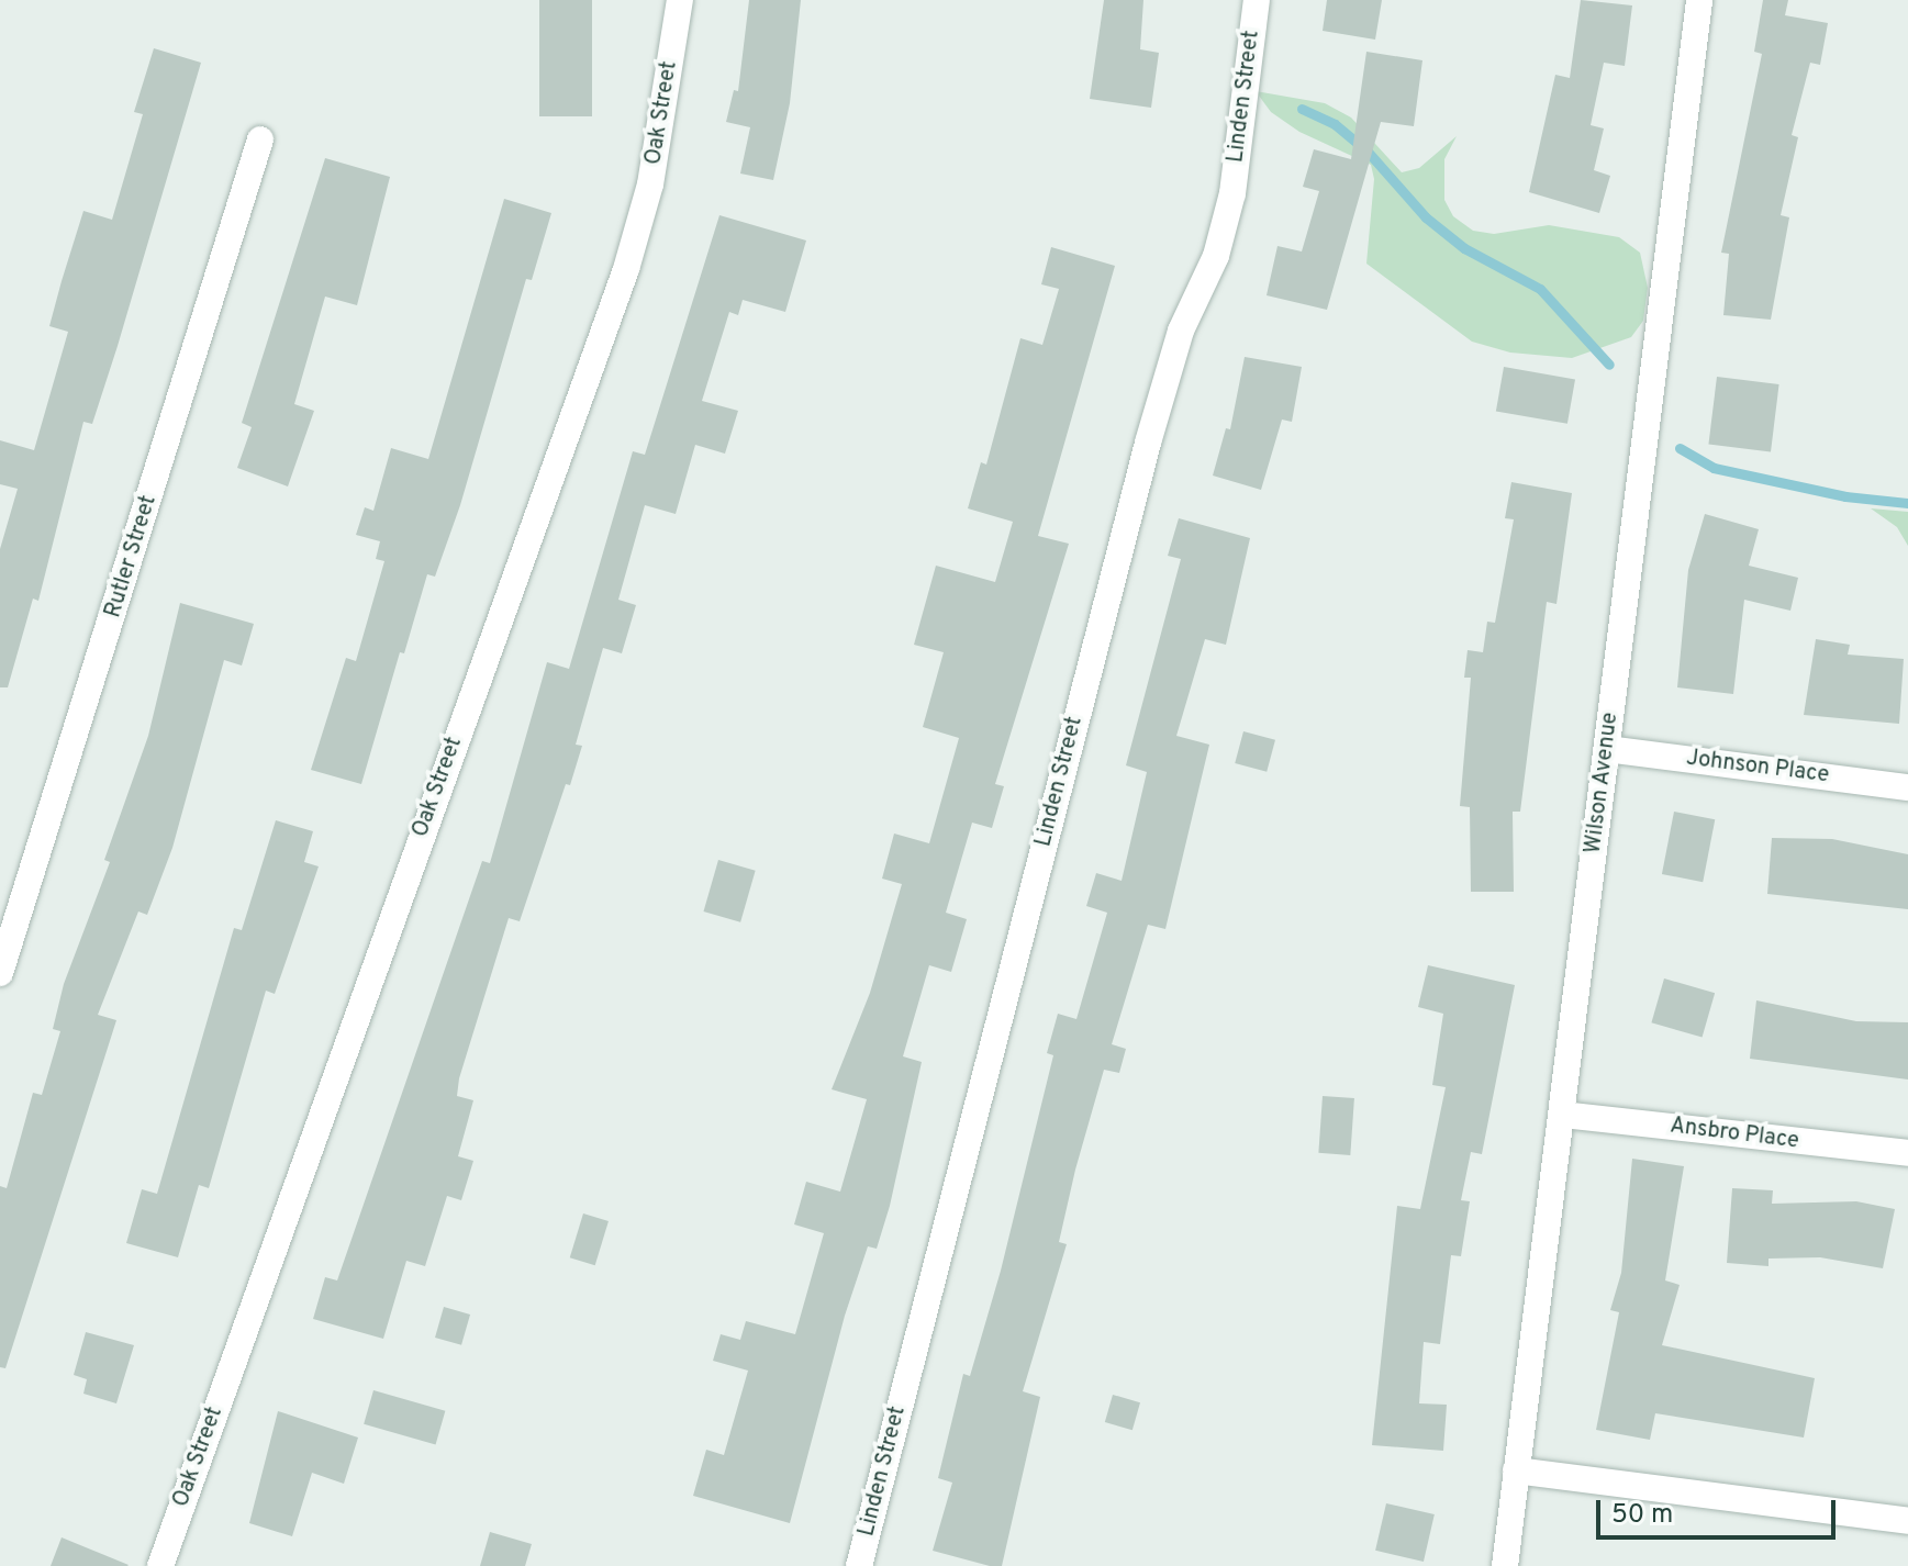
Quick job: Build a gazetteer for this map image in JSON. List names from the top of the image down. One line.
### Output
{"streets":{"street":["Linden Street","Oak Street","Rutler Street","Johnson Place","Wilson Avenue","Ansbro Place"]},"crossings":[["Johnson Place","Wilson Avenue"],["Wilson Avenue","Ansbro Place"]],"scale_bar":"50 m"}
